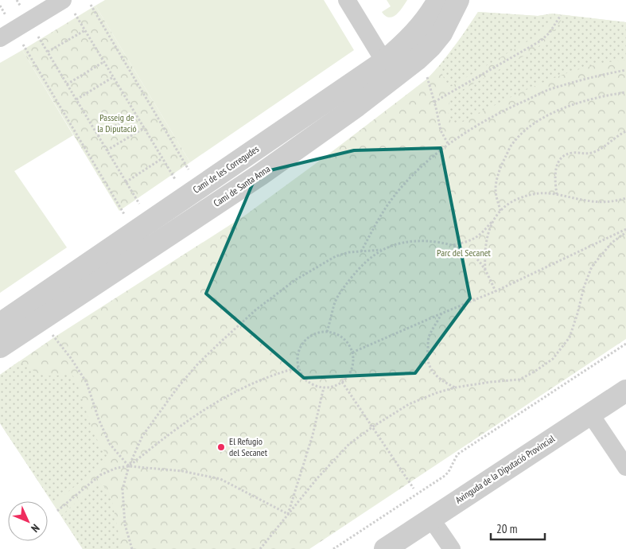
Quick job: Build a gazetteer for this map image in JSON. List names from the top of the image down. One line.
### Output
{"streets":{"street":["Camí de les Corregudes","Camí de Santa Anna","Avinguda de la Diputació Provincial"]},"parks":["Passeig de la Diputació","Parc del Secanet"],"places":["El Refugio del Secanet"],"scale_bar":"20 m","north":"bottom right"}
